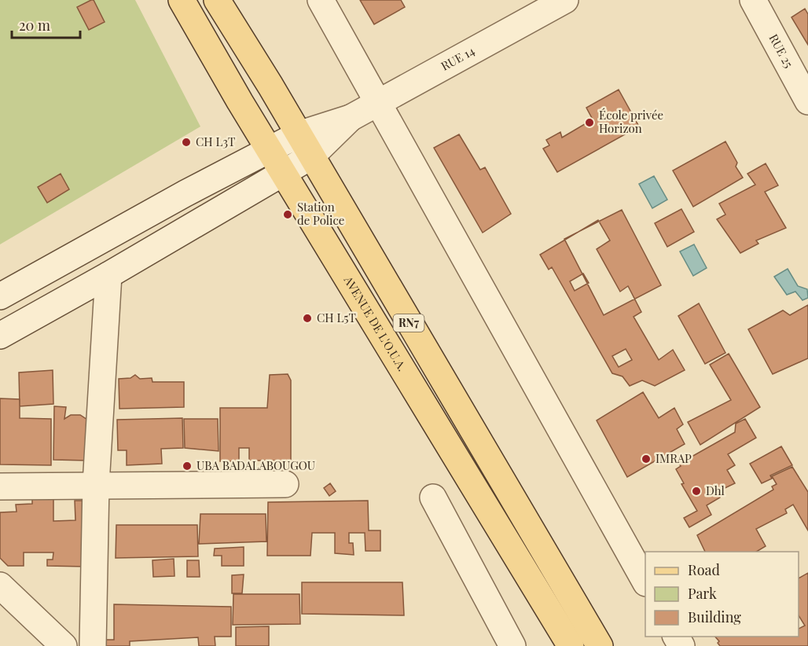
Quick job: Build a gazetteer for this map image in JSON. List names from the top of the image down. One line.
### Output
{"streets":{"main road":["RN7","AVENUE DE L'O.U.A."],"street":["RUE 25","RUE 14"]},"places":["École privée Horizon","CH L3T","Station de Police","CH L5T","IMRAP","UBA BADALABOUGOU","Dhl"],"legend":["Road","Park","Building"],"scale_bar":"20 m"}
